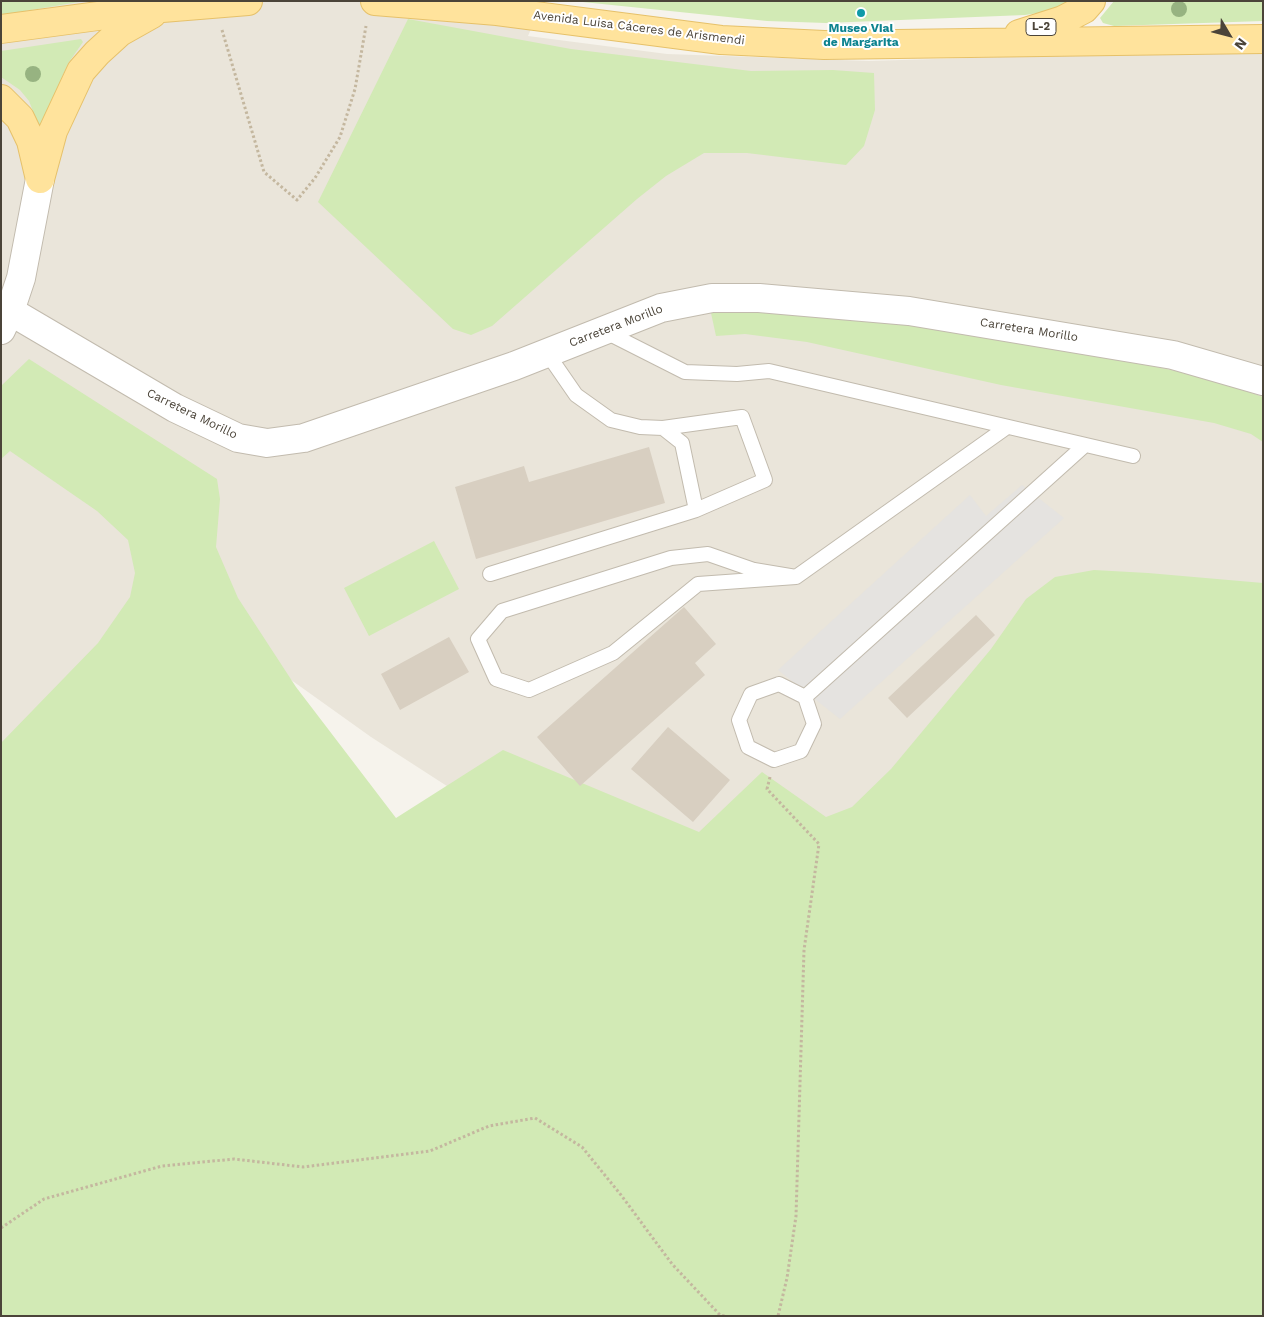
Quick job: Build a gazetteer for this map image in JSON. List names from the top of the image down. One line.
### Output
{"streets":{"main road":["L-2","Avenida Luisa Cáceres de Arismendi"],"street":["Carretera Morillo"]},"crossings":[["L-2","Avenida Luisa Cáceres de Arismendi"]],"places":["Museo Vial de Margarita"],"north":"bottom right"}
